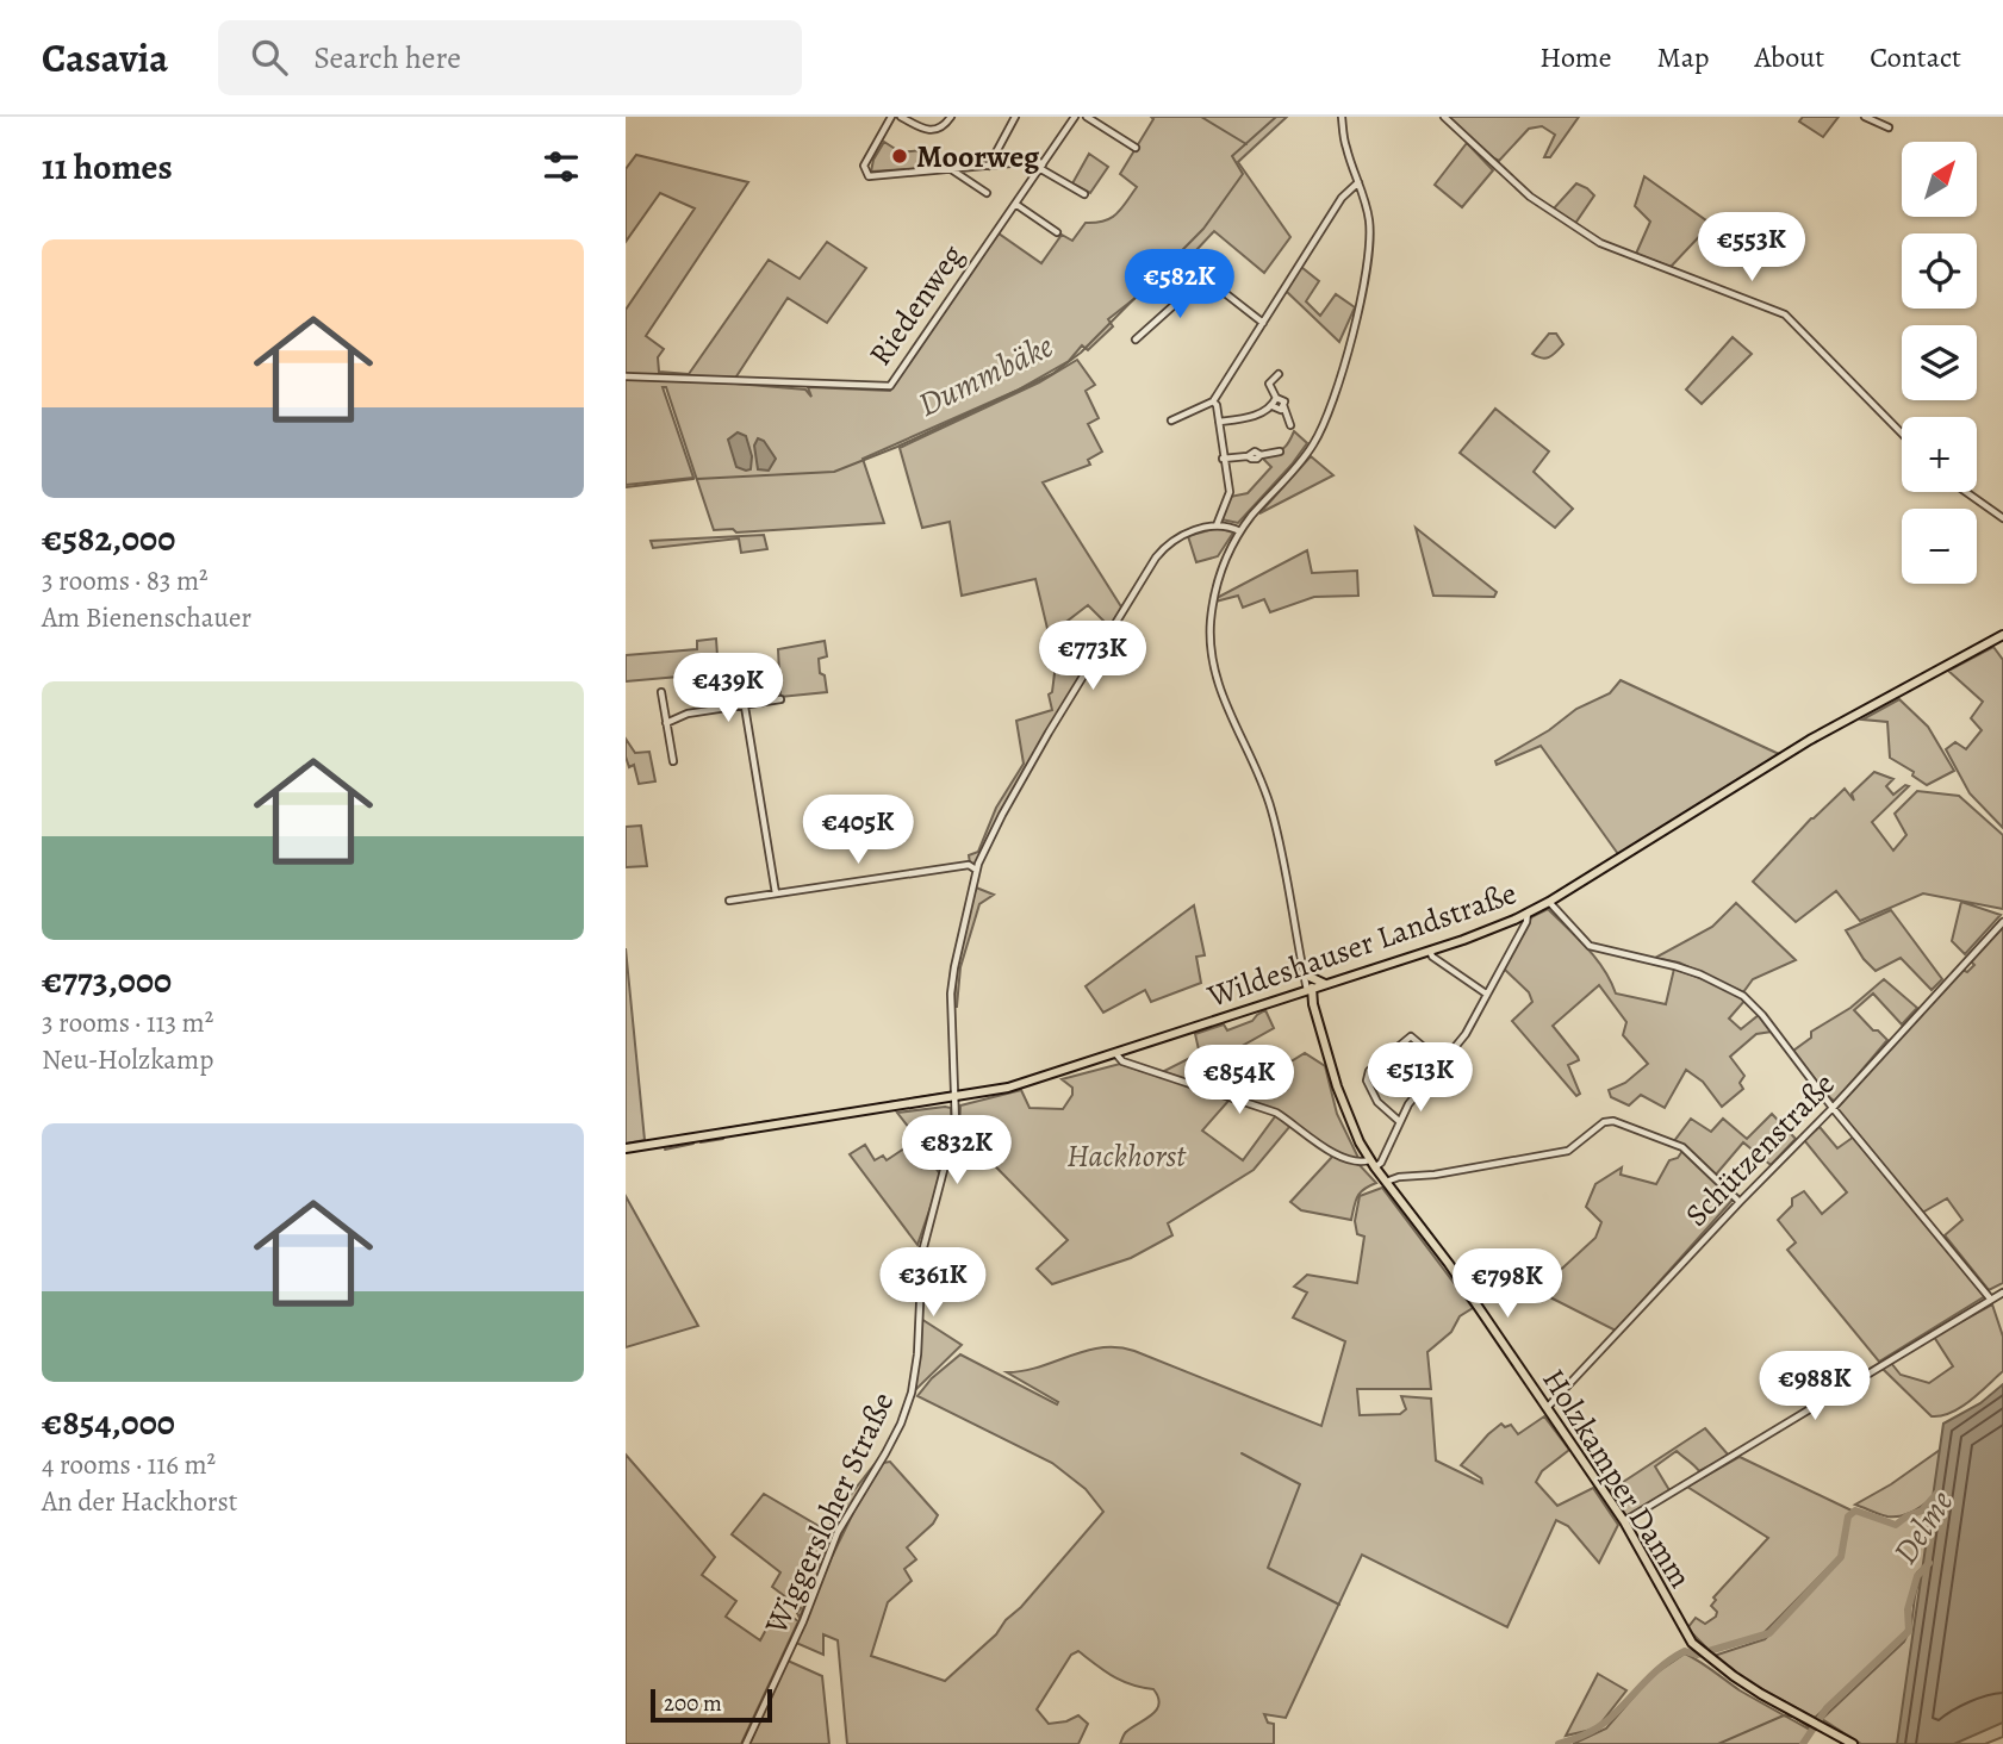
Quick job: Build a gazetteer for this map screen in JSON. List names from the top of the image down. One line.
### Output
{"streets":{"main road":["Wildeshauser Landstraße","Holzkamper Damm"],"street":["Riedenweg","Schützenstraße","Wiggersloher Straße"]},"crossings":[["Wildeshauser Landstraße","Holzkamper Damm"],["Wildeshauser Landstraße","Wiggersloher Straße"],["Schützenstraße","Holzkamper Damm"]],"water":["Dummbäke","Delme"],"parks":["Hackhorst"],"places":["Moorweg"],"scale_bar":"200 m","north":"top right","page":{"header":"Casavia","search":"Search here","nav":["Home","Map","About","Contact"],"heading":"11 homes","map_buttons":["+","−"],"price":["€553K","€582K","€773K","€439K","€405K","€513K","€854K","€832K","€361K","€798K","€988K"],"list":[{"name":"€582,000","note":"3 rooms · 83 m² · Am Bienenschauer"},{"name":"€773,000","note":"3 rooms · 113 m² · Neu-Holzkamp"},{"name":"€854,000","note":"4 rooms · 116 m² · An der Hackhorst"}],"scale":"200 m"}}
